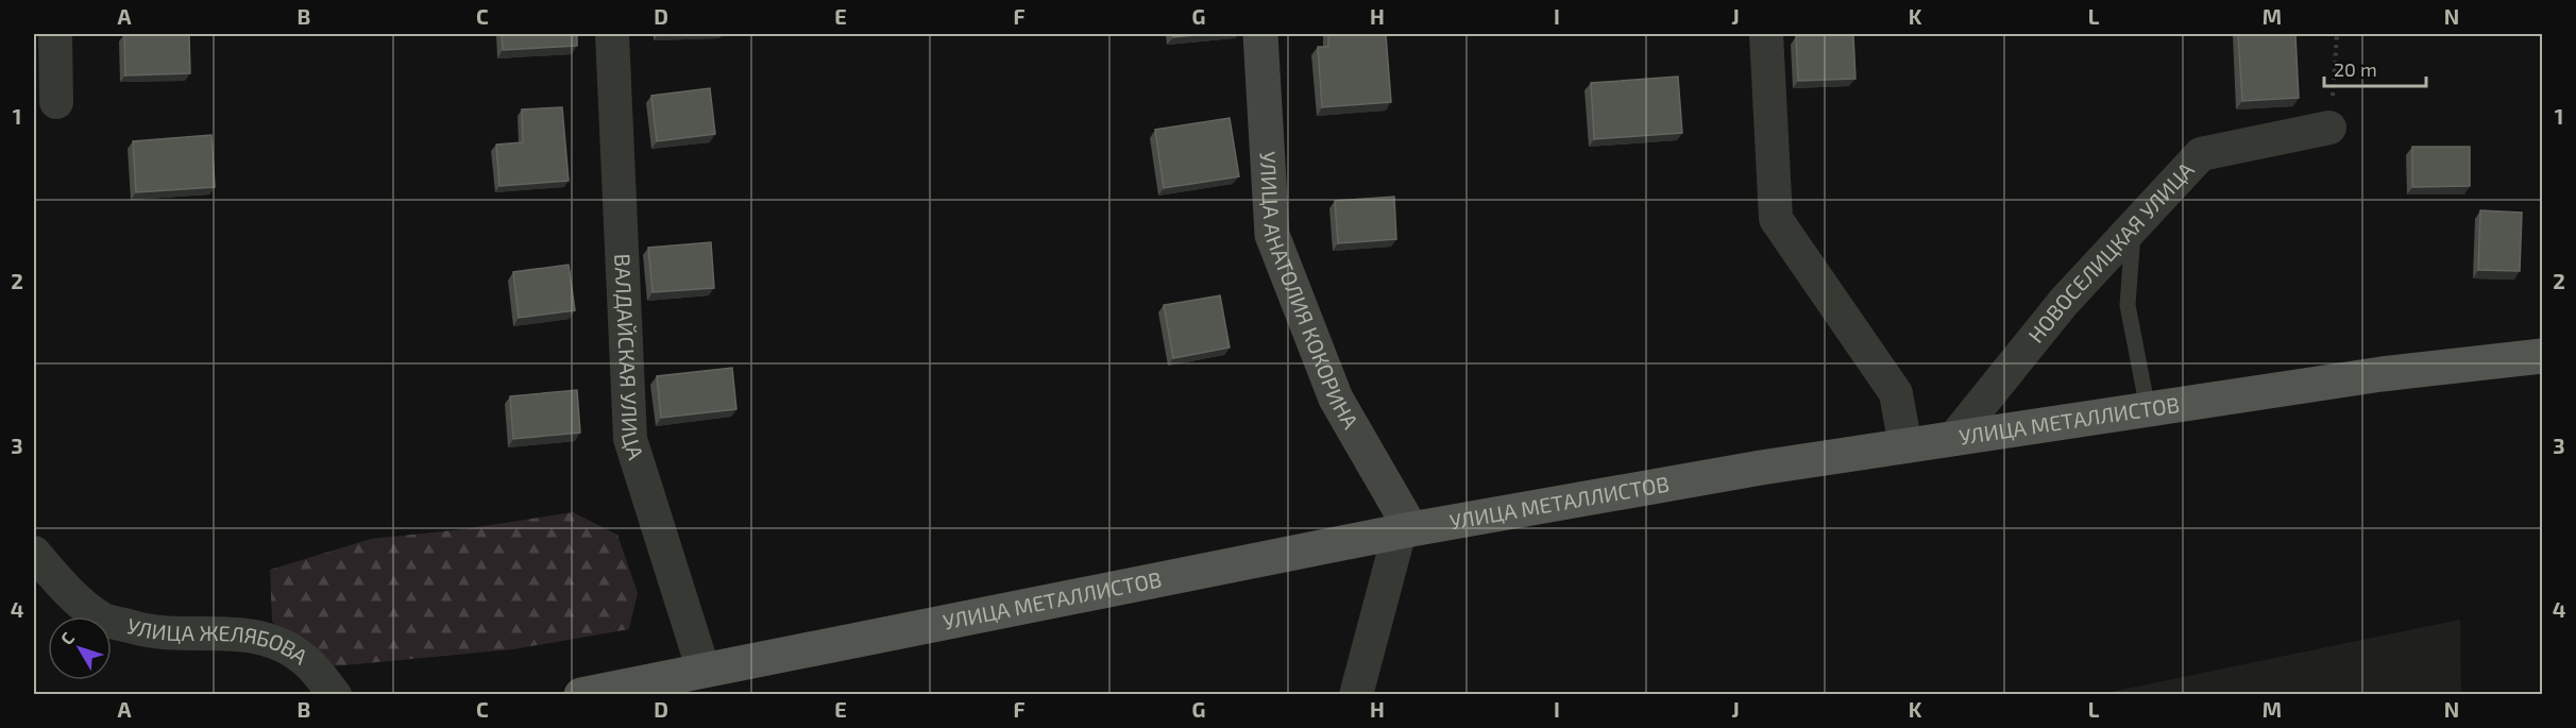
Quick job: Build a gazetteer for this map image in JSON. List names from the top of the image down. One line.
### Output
{"streets":{"main road":["УЛИЦА МЕТАЛЛИСТОВ"],"street":["НОВОСЕЛИЦКАЯ УЛИЦА","УЛИЦА АНАТОЛИЯ КОКОРИНА","ВАЛДАЙСКАЯ УЛИЦА","УЛИЦА ЖЕЛЯБОВА"]},"crossings":[["НОВОСЕЛИЦКАЯ УЛИЦА","УЛИЦА МЕТАЛЛИСТОВ"],["УЛИЦА АНАТОЛИЯ КОКОРИНА","УЛИЦА МЕТАЛЛИСТОВ"],["ВАЛДАЙСКАЯ УЛИЦА","УЛИЦА МЕТАЛЛИСТОВ"]],"scale_bar":"20 m","north":"top left","grid":{"columns":["A","B","C","D","E","F","G","H","I","J","K","L","M","N"],"rows":["1","2","3","4"]}}
